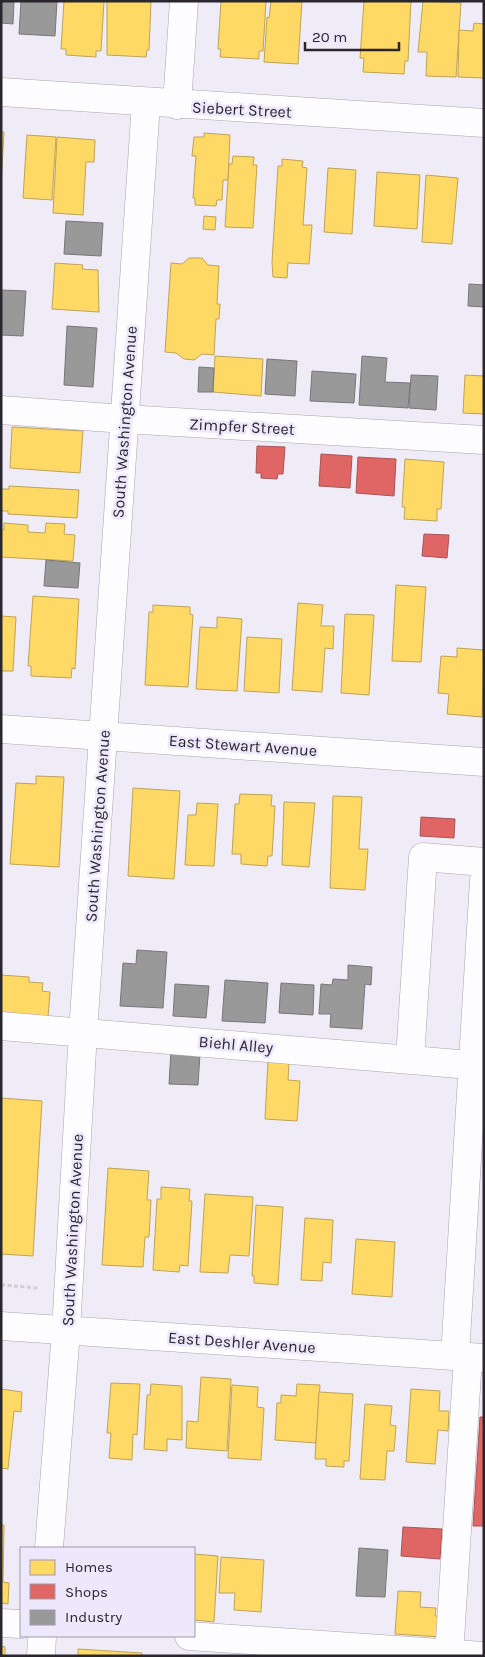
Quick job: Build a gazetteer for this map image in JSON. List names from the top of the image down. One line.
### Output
{"streets":{"street":["Siebert Street","South Washington Avenue","Zimpfer Street","East Stewart Avenue","Biehl Alley","East Deshler Avenue"]},"crossings":[["Siebert Street","South Washington Avenue"],["South Washington Avenue","Zimpfer Street"],["South Washington Avenue","East Stewart Avenue"],["South Washington Avenue","Biehl Alley"],["South Washington Avenue","East Deshler Avenue"]],"legend":["Homes","Shops","Industry"],"scale_bar":"20 m"}
